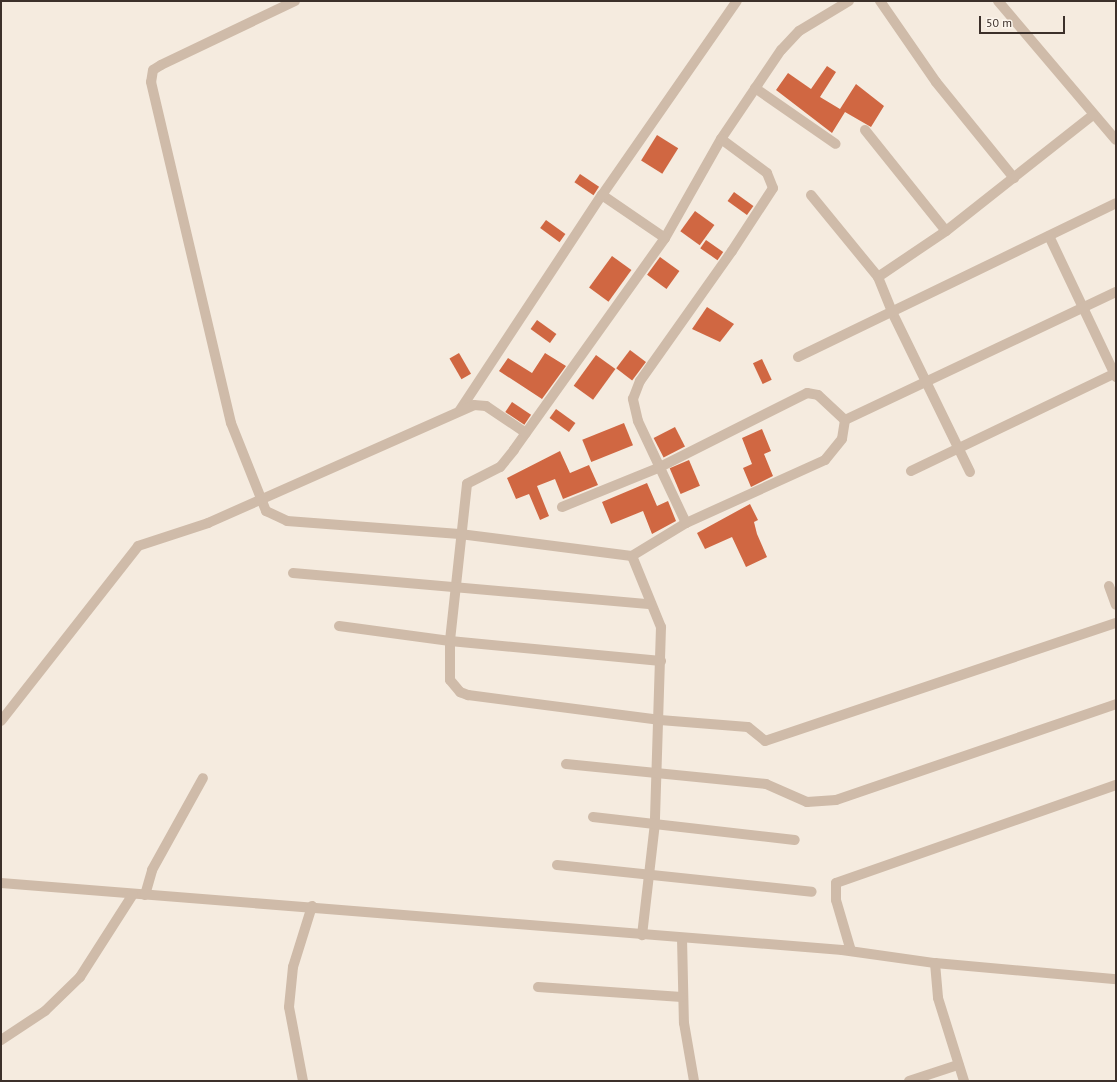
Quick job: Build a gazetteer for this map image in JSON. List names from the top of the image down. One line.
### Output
{"scale_bar":"50 m"}
